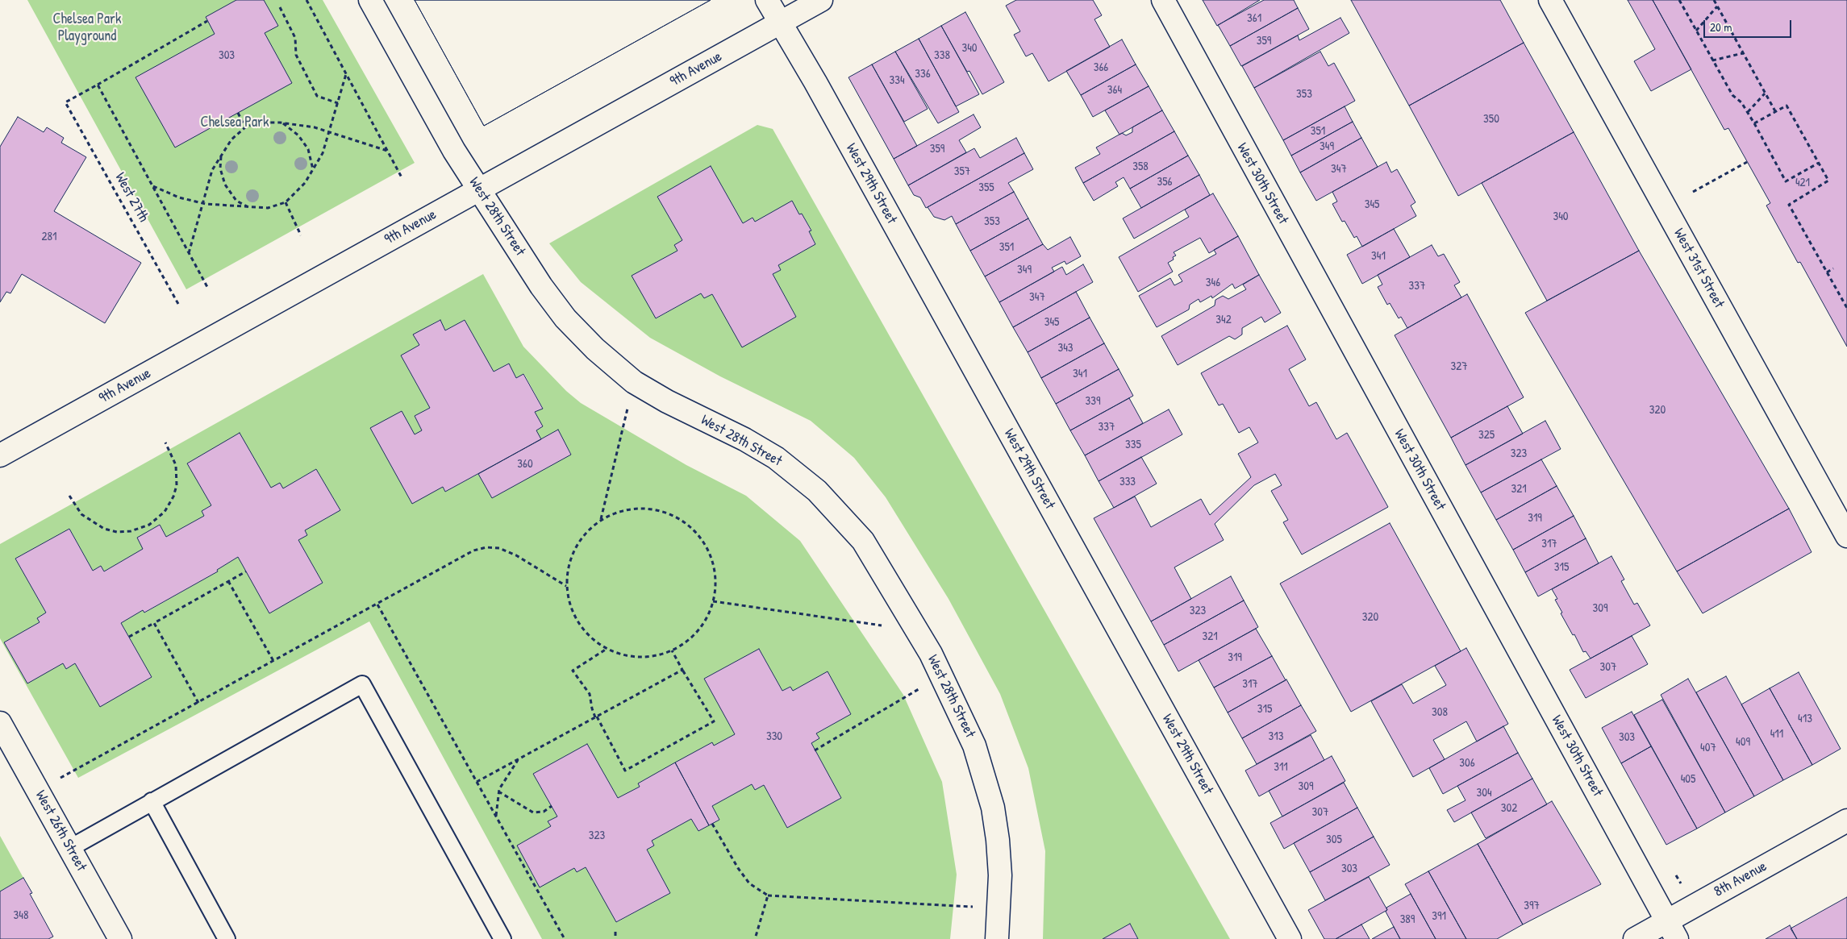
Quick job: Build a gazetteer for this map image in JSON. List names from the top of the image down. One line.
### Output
{"streets":{"street":["9th Avenue","West 29th Street","West 30th Street","West 28th Street","West 31st Street","West 26th Street","8th Avenue"],"path":["West 27th"]},"crossings":[["9th Avenue","West 29th Street"],["9th Avenue","West 28th Street"],["West 30th Street","8th Avenue"]],"parks":["Chelsea Park Playground","Chelsea Park"],"house_numbers":["361","359","340","303","338","366","336","334","364","353","350","351","349","359","358","347","357","356","421","355","345","340","353","281","351","341","349","346","337","347","342","345","343","327","341","339","320","337","325","335","323","360","333","321","319","317","315","309","323","320","321","319","307","317","315","308","413","411","330","313","303","409","407","306","311","405","309","304","302","307","323","305","303","397","348","391","389"],"scale_bar":"20 m"}
